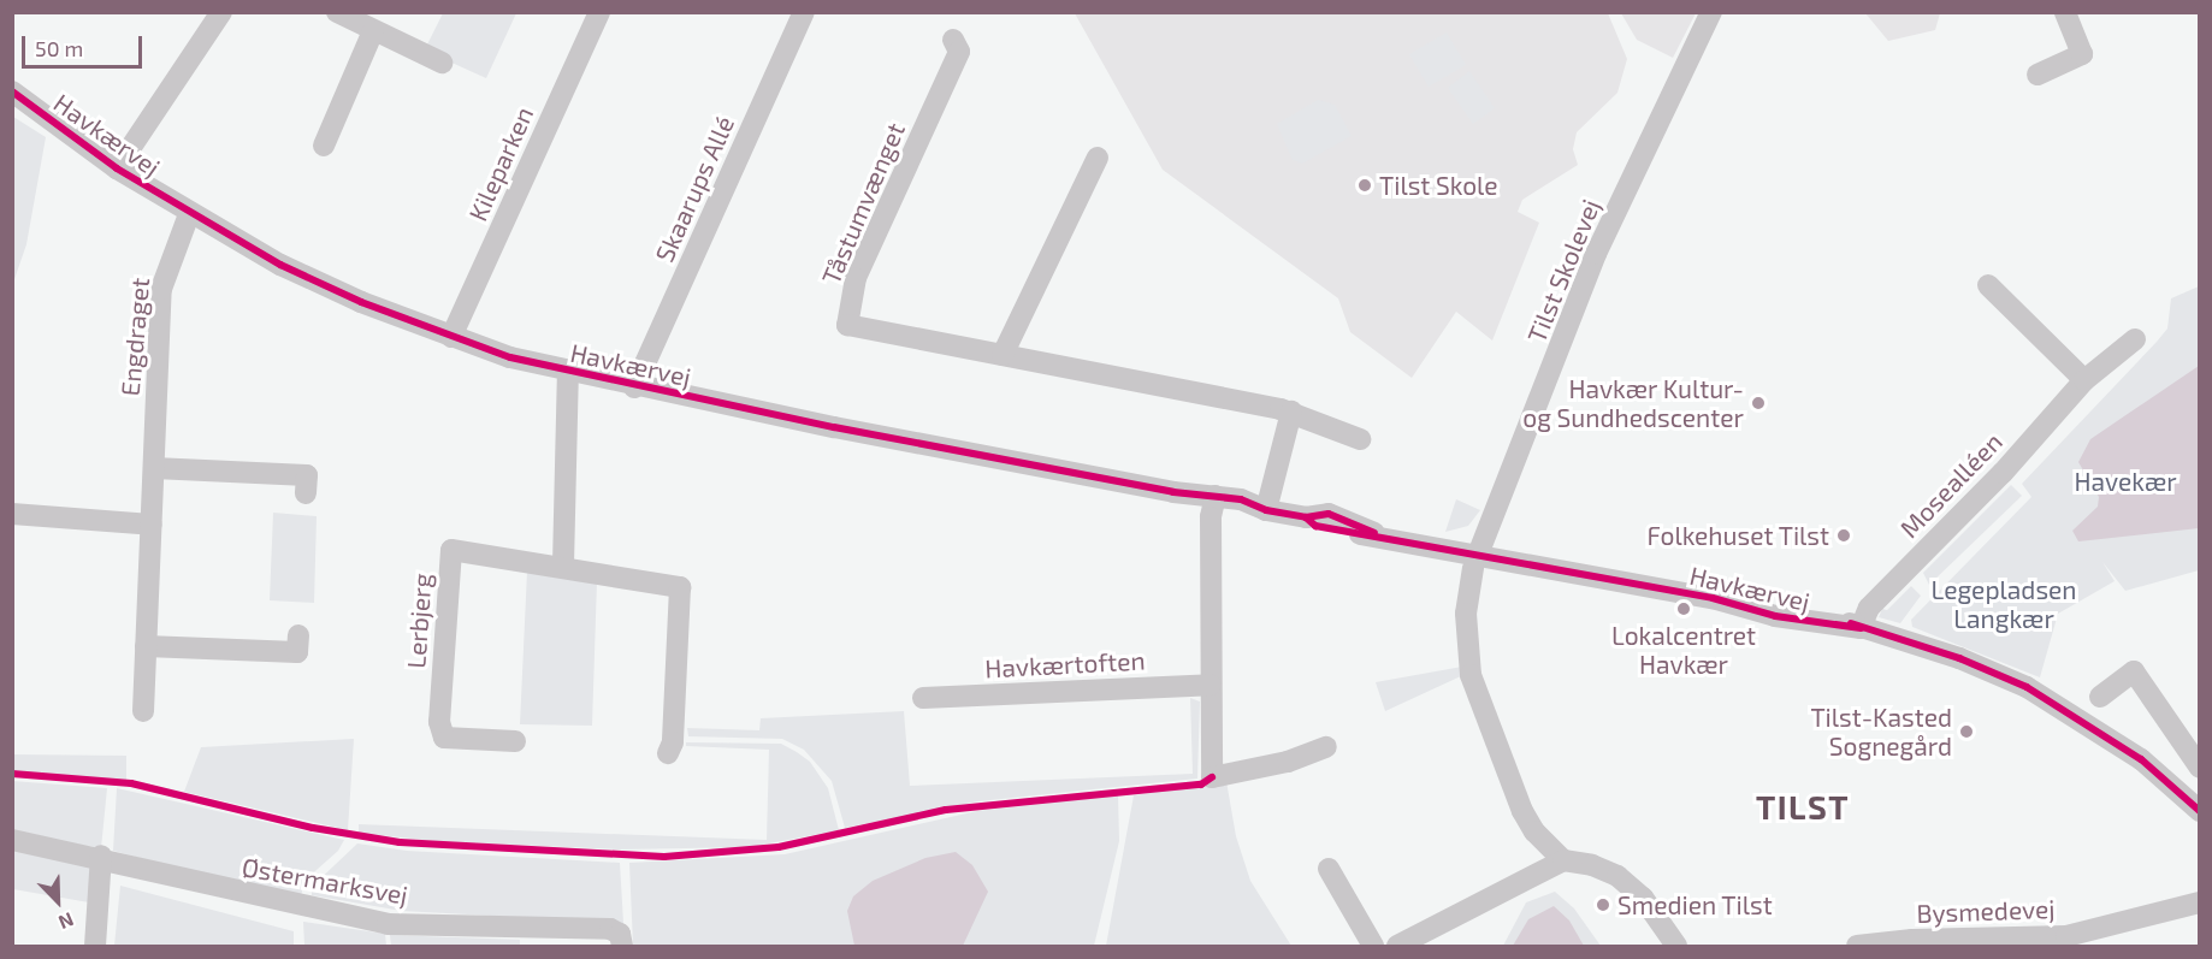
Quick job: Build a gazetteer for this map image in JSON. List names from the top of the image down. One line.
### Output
{"streets":{"street":["Havkærvej","Kileparken","Skaarups Allé","Tåstumvænget","Tilst Skolevej","Engdraget","Mosealléen","Lerbjerg","Havkærtoften","Østermarksvej","Bysmedevej"]},"crossings":[["Havkærvej","Kileparken"],["Havkærvej","Skaarups Allé"],["Havkærvej","Tilst Skolevej"],["Havkærvej","Engdraget"],["Havkærvej","Mosealléen"]],"districts":["TILST"],"parks":["Havekær","Legepladsen Langkær"],"places":["Tilst Skole","Havkær Kultur- og Sundhedscenter","Folkehuset Tilst","Lokalcentret Havkær","Tilst-Kasted Sognegård","Smedien Tilst"],"scale_bar":"50 m","north":"bottom right"}
